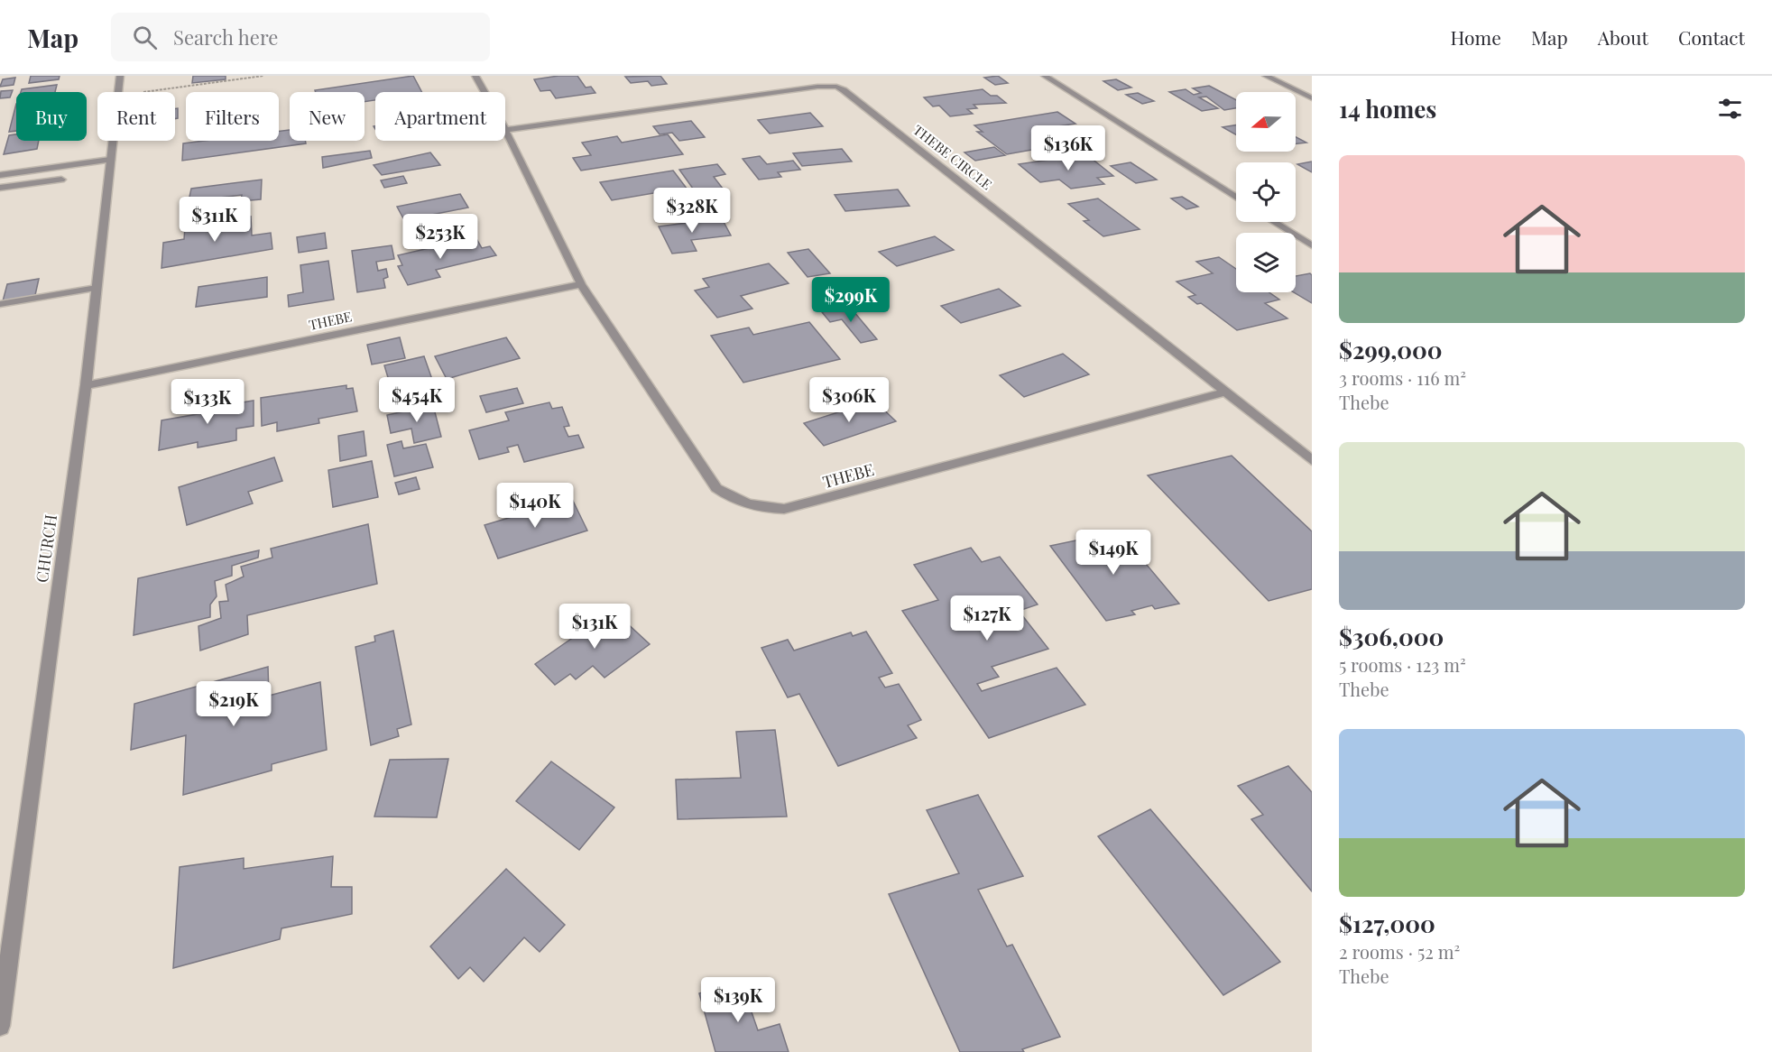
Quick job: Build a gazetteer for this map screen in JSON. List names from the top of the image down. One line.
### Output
{"streets":{"street":["THEBE CIRCLE","THEBE","CHURCH"]},"crossings":[["THEBE CIRCLE","THEBE"],["THEBE","CHURCH"]],"north":"left","page":{"header":"Map","search":"Search here","nav":["Home","Map","About","Contact"],"heading":"14 homes","chip":["Buy","Rent","Filters","New","Apartment"],"price":["$136K","$328K","$311K","$253K","$299K","$454K","$306K","$133K","$140K","$149K","$127K","$131K","$219K","$139K"],"list":[{"name":"$299,000","note":"3 rooms · 116 m² · Thebe"},{"name":"$306,000","note":"5 rooms · 123 m² · Thebe"},{"name":"$127,000","note":"2 rooms · 52 m² · Thebe"}]}}
